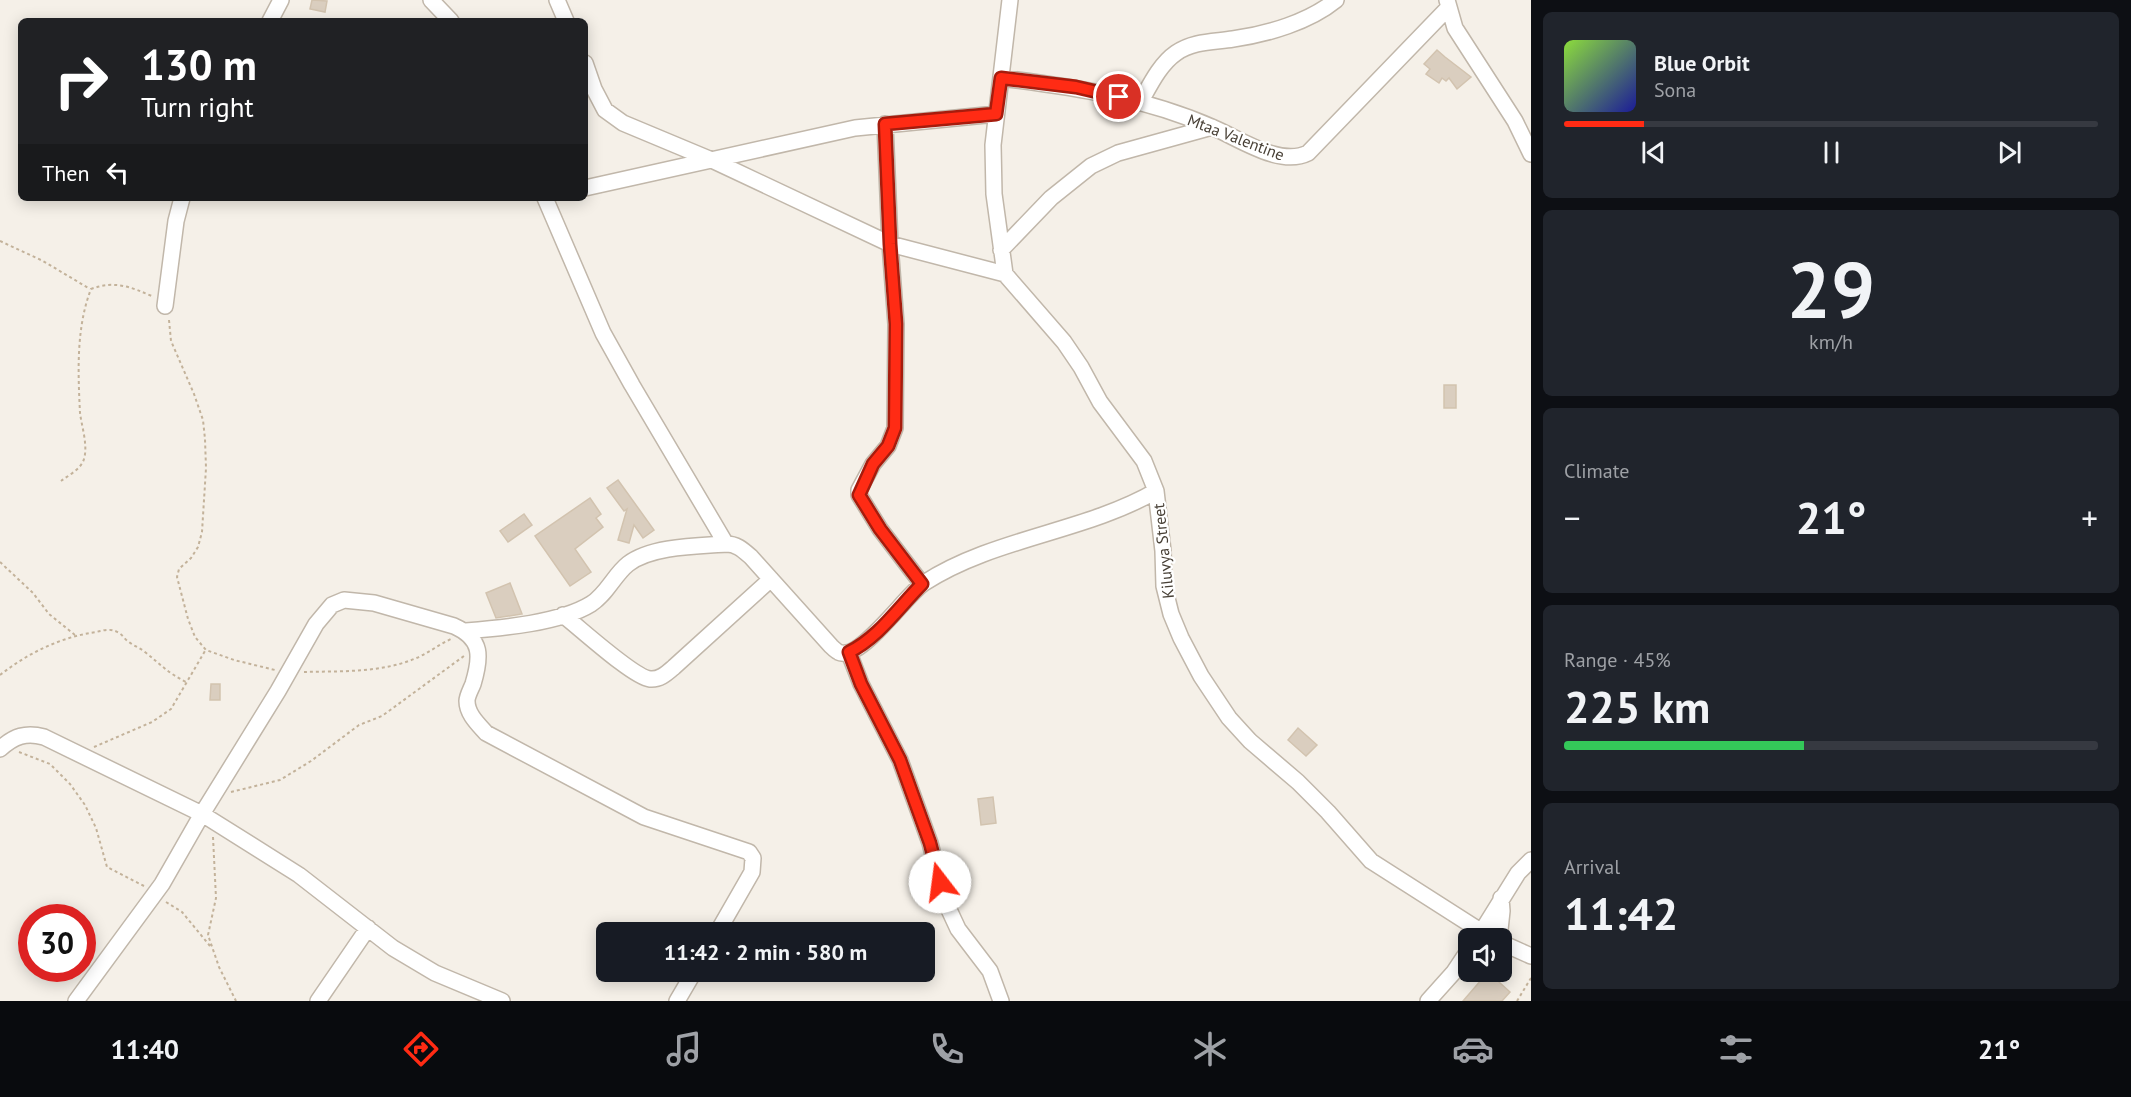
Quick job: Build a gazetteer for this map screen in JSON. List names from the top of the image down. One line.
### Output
{"streets":{"street":["Mtaa Valentine","Kiluvya Street"]},"page":{"turn":["130 m","Turn right"],"song":["Blue Orbit","Sona"],"then":"Then","tile":[["29","km/h"],"Climate",["Range · 45%","225 km"],["Arrival","11:42"]],"heat":["−","21°","+"],"limit":"30","trip":"11:42 · 2 min · 580 m","tabs":["11:40","21°"]}}
